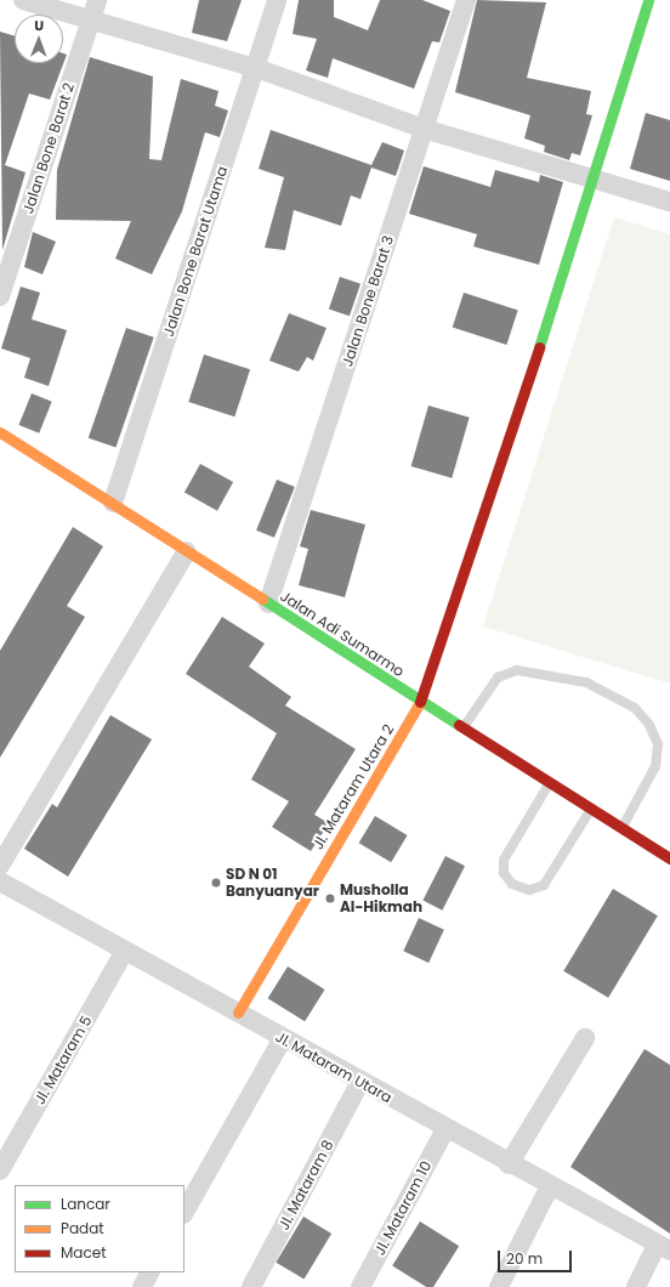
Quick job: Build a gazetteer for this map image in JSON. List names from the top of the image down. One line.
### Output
{"streets":{"street":["Jalan Bone Barat 2","Jalan Bone Barat Utama","Jalan Bone Barat 3","Jalan Adi Sumarmo","Jl. Mataram Utara 2","Jl. Mataram 5","Jl. Mataram Utara","Jl. Mataram 8","Jl. Mataram 10"]},"crossings":[["Jalan Bone Barat Utama","Jalan Adi Sumarmo"],["Jalan Bone Barat 3","Jalan Adi Sumarmo"],["Jalan Adi Sumarmo","Jl. Mataram Utara 2"],["Jl. Mataram Utara 2","Jl. Mataram Utara"],["Jl. Mataram 5","Jl. Mataram Utara"],["Jl. Mataram Utara","Jl. Mataram 8"],["Jl. Mataram Utara","Jl. Mataram 10"]],"places":["SD N 01 Banyuanyar","Musholla Al-Hikmah"],"legend":["Lancar","Padat","Macet"],"scale_bar":"20 m","north":"top"}
